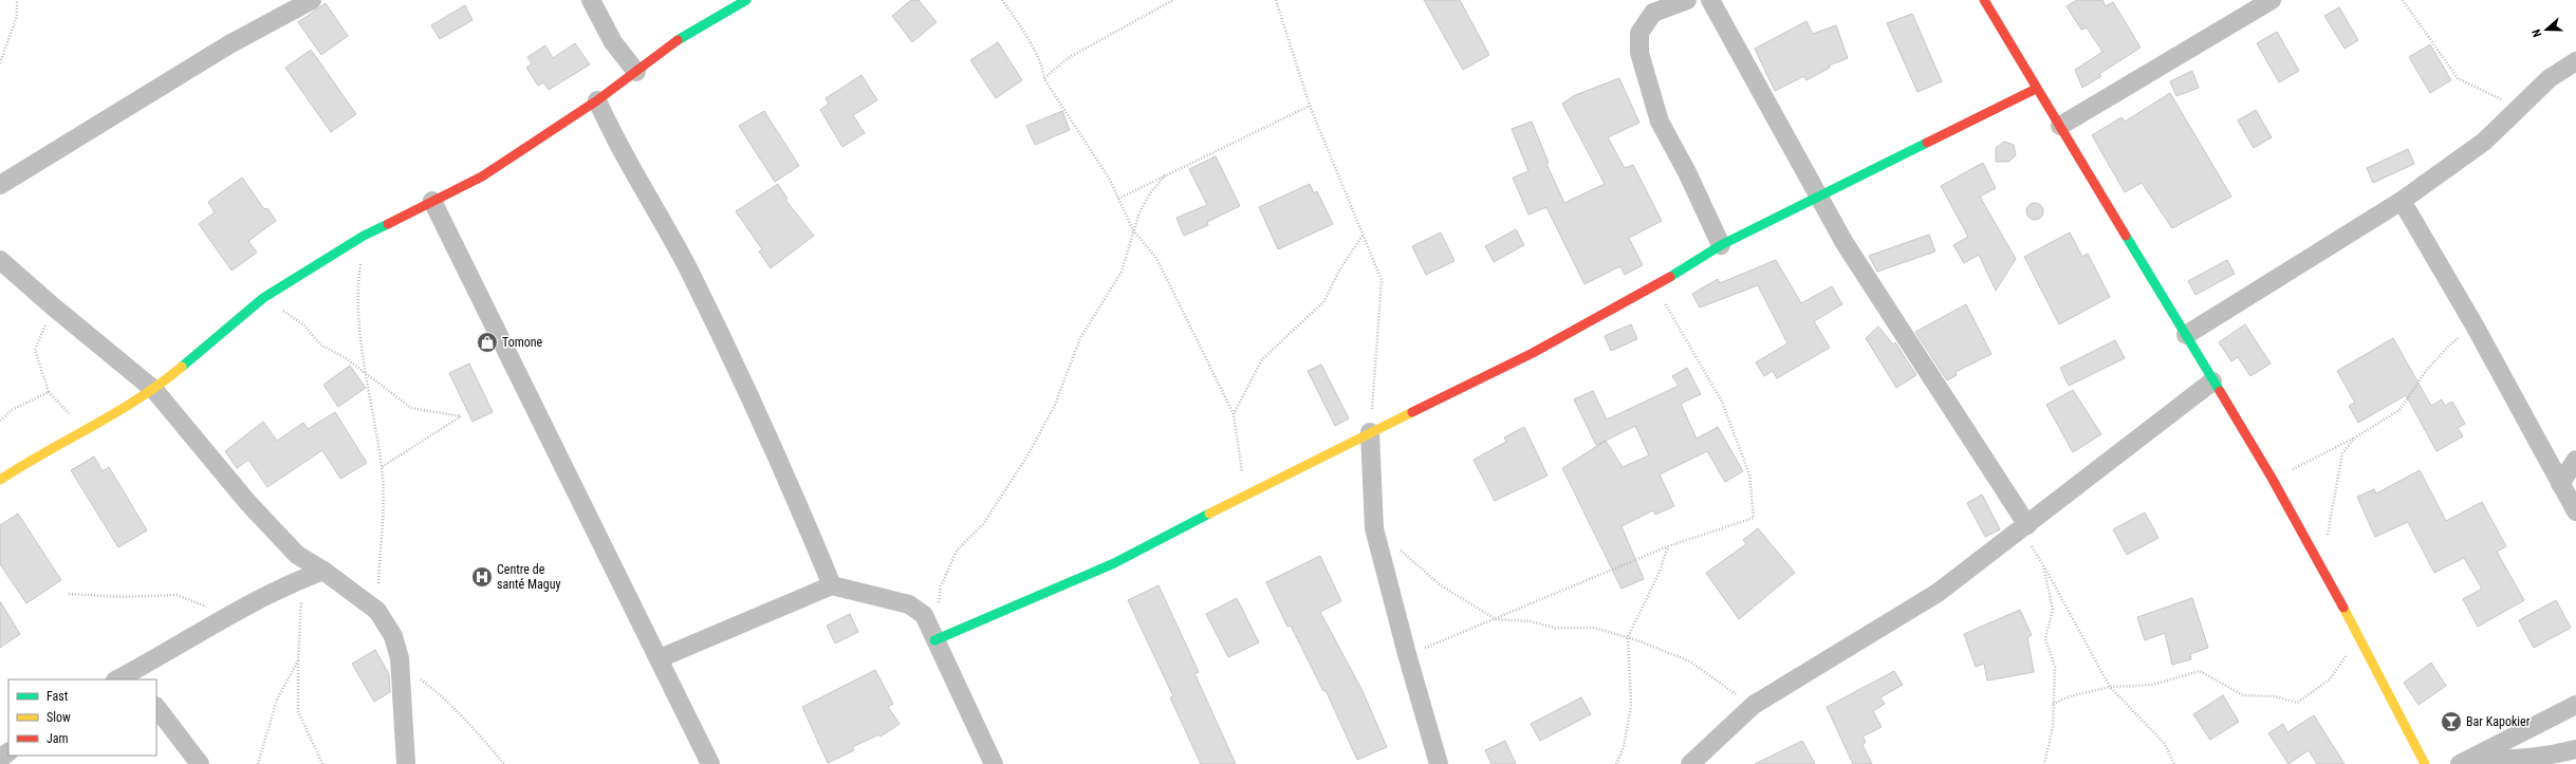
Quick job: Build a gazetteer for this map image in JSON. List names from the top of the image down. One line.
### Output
{"places":{"shop":["Tomone"],"hospital":["Centre de santé Maguy"],"bar":["Bar Kapokier"]},"legend":["Fast","Slow","Jam"],"north":"left"}
